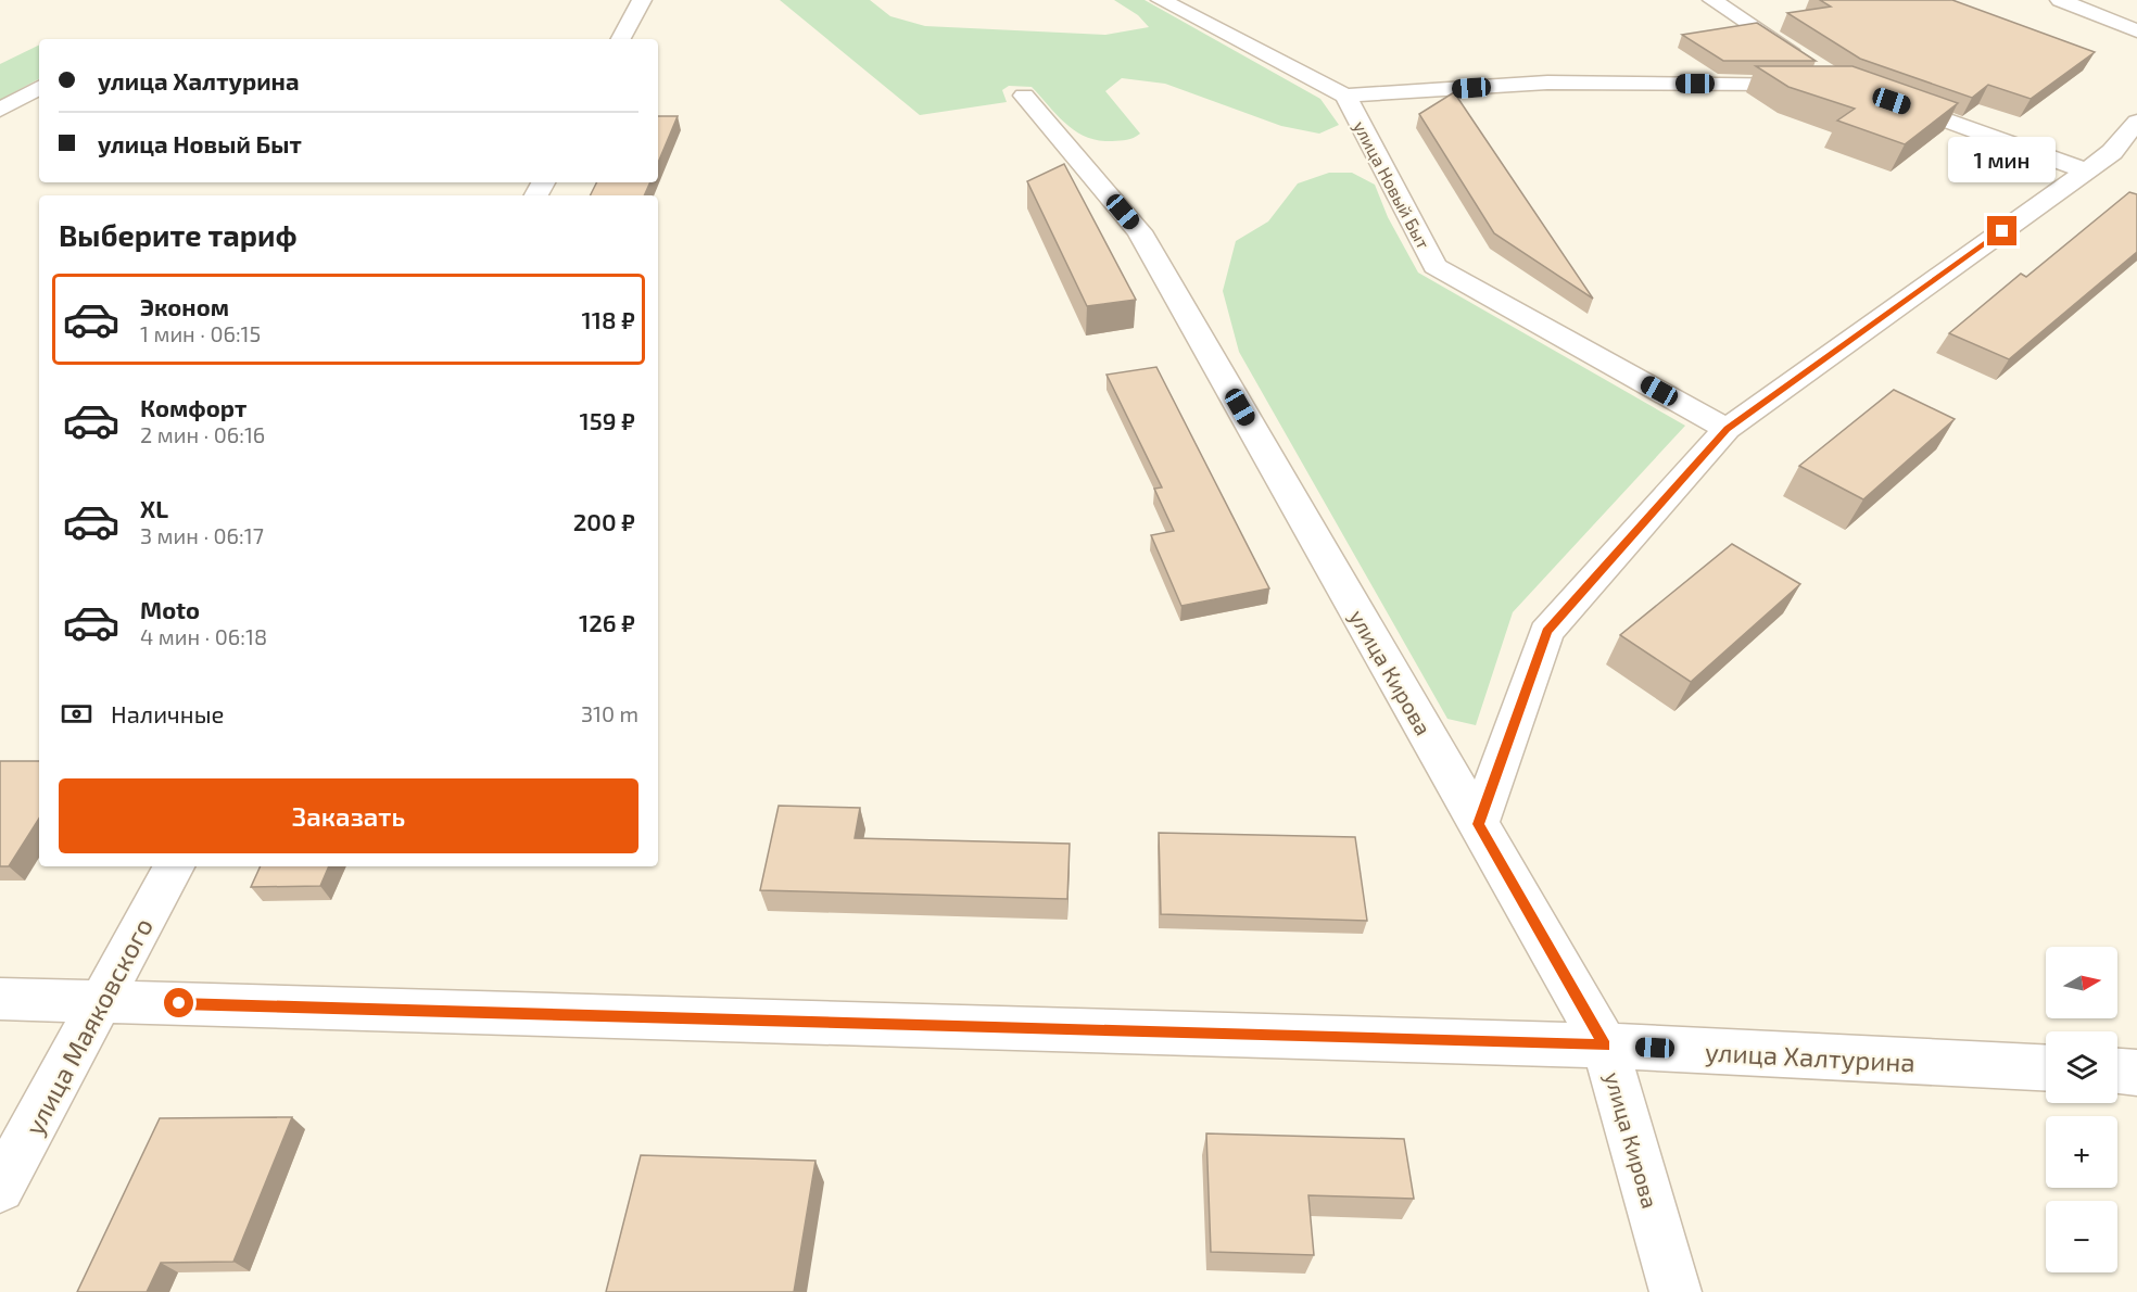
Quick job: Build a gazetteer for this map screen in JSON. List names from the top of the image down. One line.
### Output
{"streets":{"street":["улица Новый Быт","улица Кирова","улица Маяковского","улица Халтурина"]},"crossings":[["улица Кирова","улица Халтурина"],["улица Маяковского","улица Халтурина"]],"north":"right","page":{"banner":["улица Халтурина","улица Новый Быт"],"bubble":"1 мин","heading":"Выберите тариф","list":[{"name":"Эконом","note":"1 мин · 06:15","value":"118 ₽"},{"name":"Комфорт","note":"2 мин · 06:16","value":"159 ₽"},{"name":"XL","note":"3 мин · 06:17","value":"200 ₽"},{"name":"Moto","note":"4 мин · 06:18","value":"126 ₽"}],"pay":["Наличные","310 m"],"buttons":"Заказать","map_buttons":["+","−"]}}
